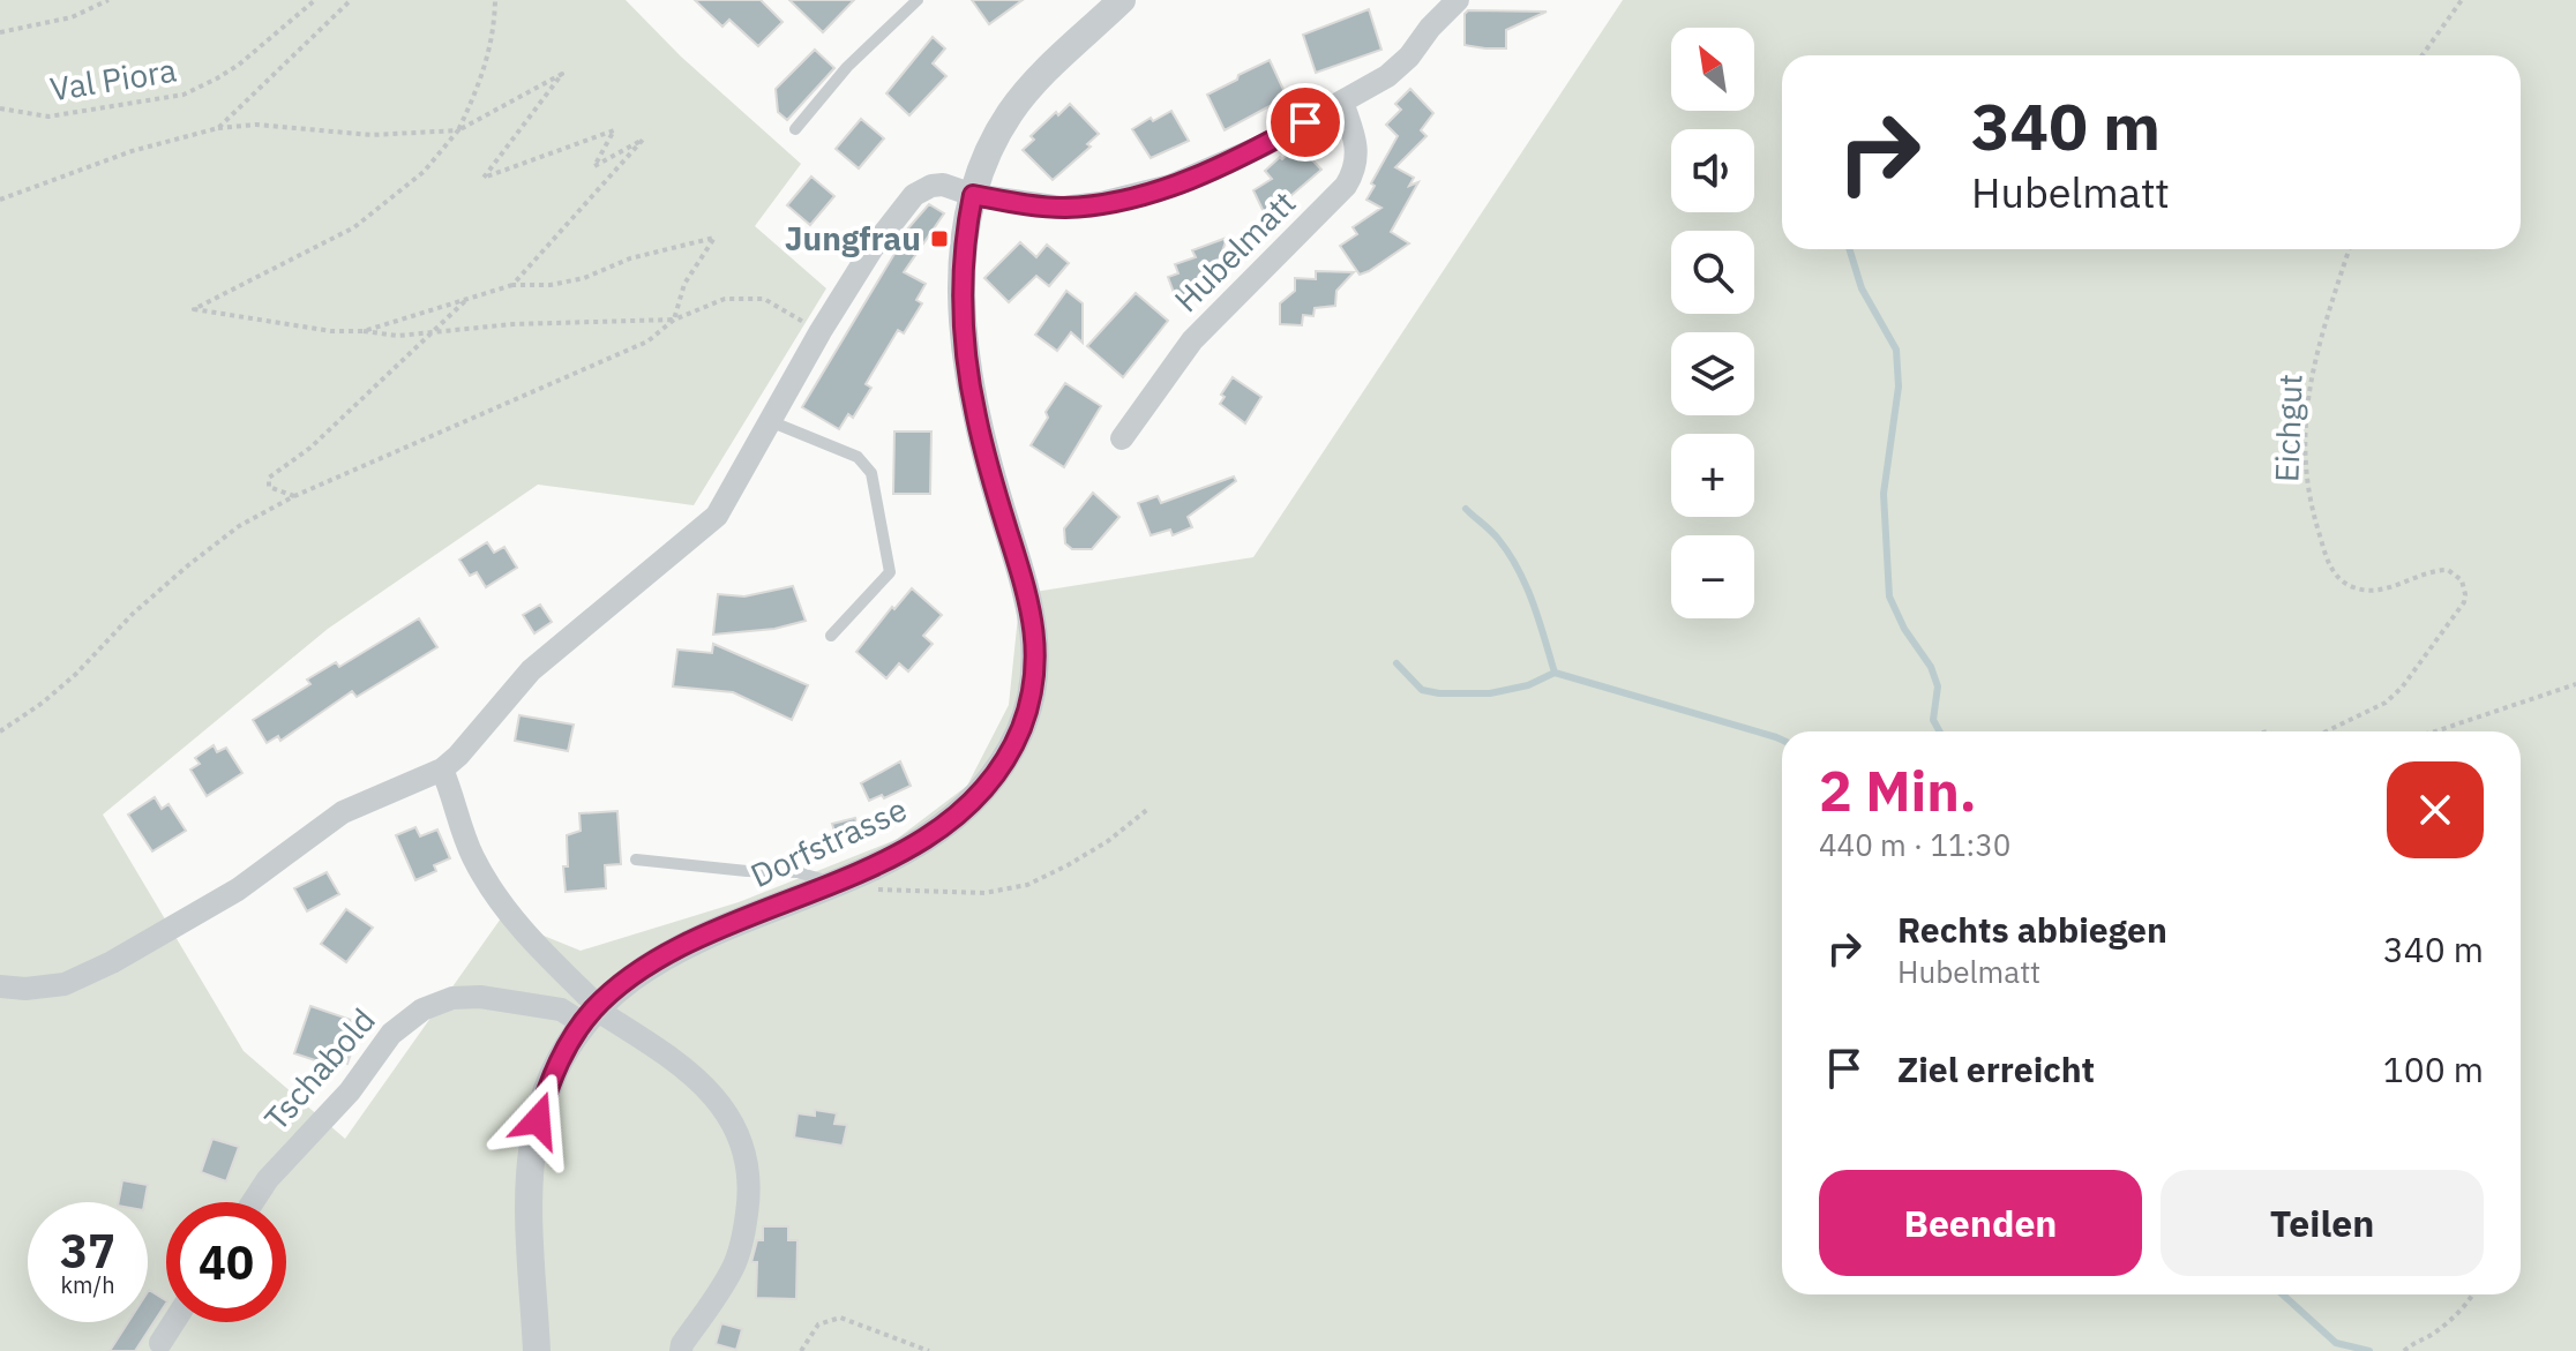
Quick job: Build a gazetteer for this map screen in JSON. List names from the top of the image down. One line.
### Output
{"streets":{"street":["Hubelmatt","Dorfstrasse","Tschabold"],"path":["Val Piora","Eichgut"]},"crossings":[["Hubelmatt","Dorfstrasse"],["Dorfstrasse","Tschabold"]],"places":{"transit":["Jungfrau"]},"north":"top left","page":{"map_buttons":["+","−"],"turn":["340 m","Hubelmatt"],"heading":["2 Min.","440 m · 11:30"],"list":[{"name":"Rechts abbiegen","note":"Hubelmatt","value":"340 m"},{"name":"Ziel erreicht","value":"100 m"}],"buttons":["Beenden","Teilen"],"speed":"37 km/h","limit":"40"}}
